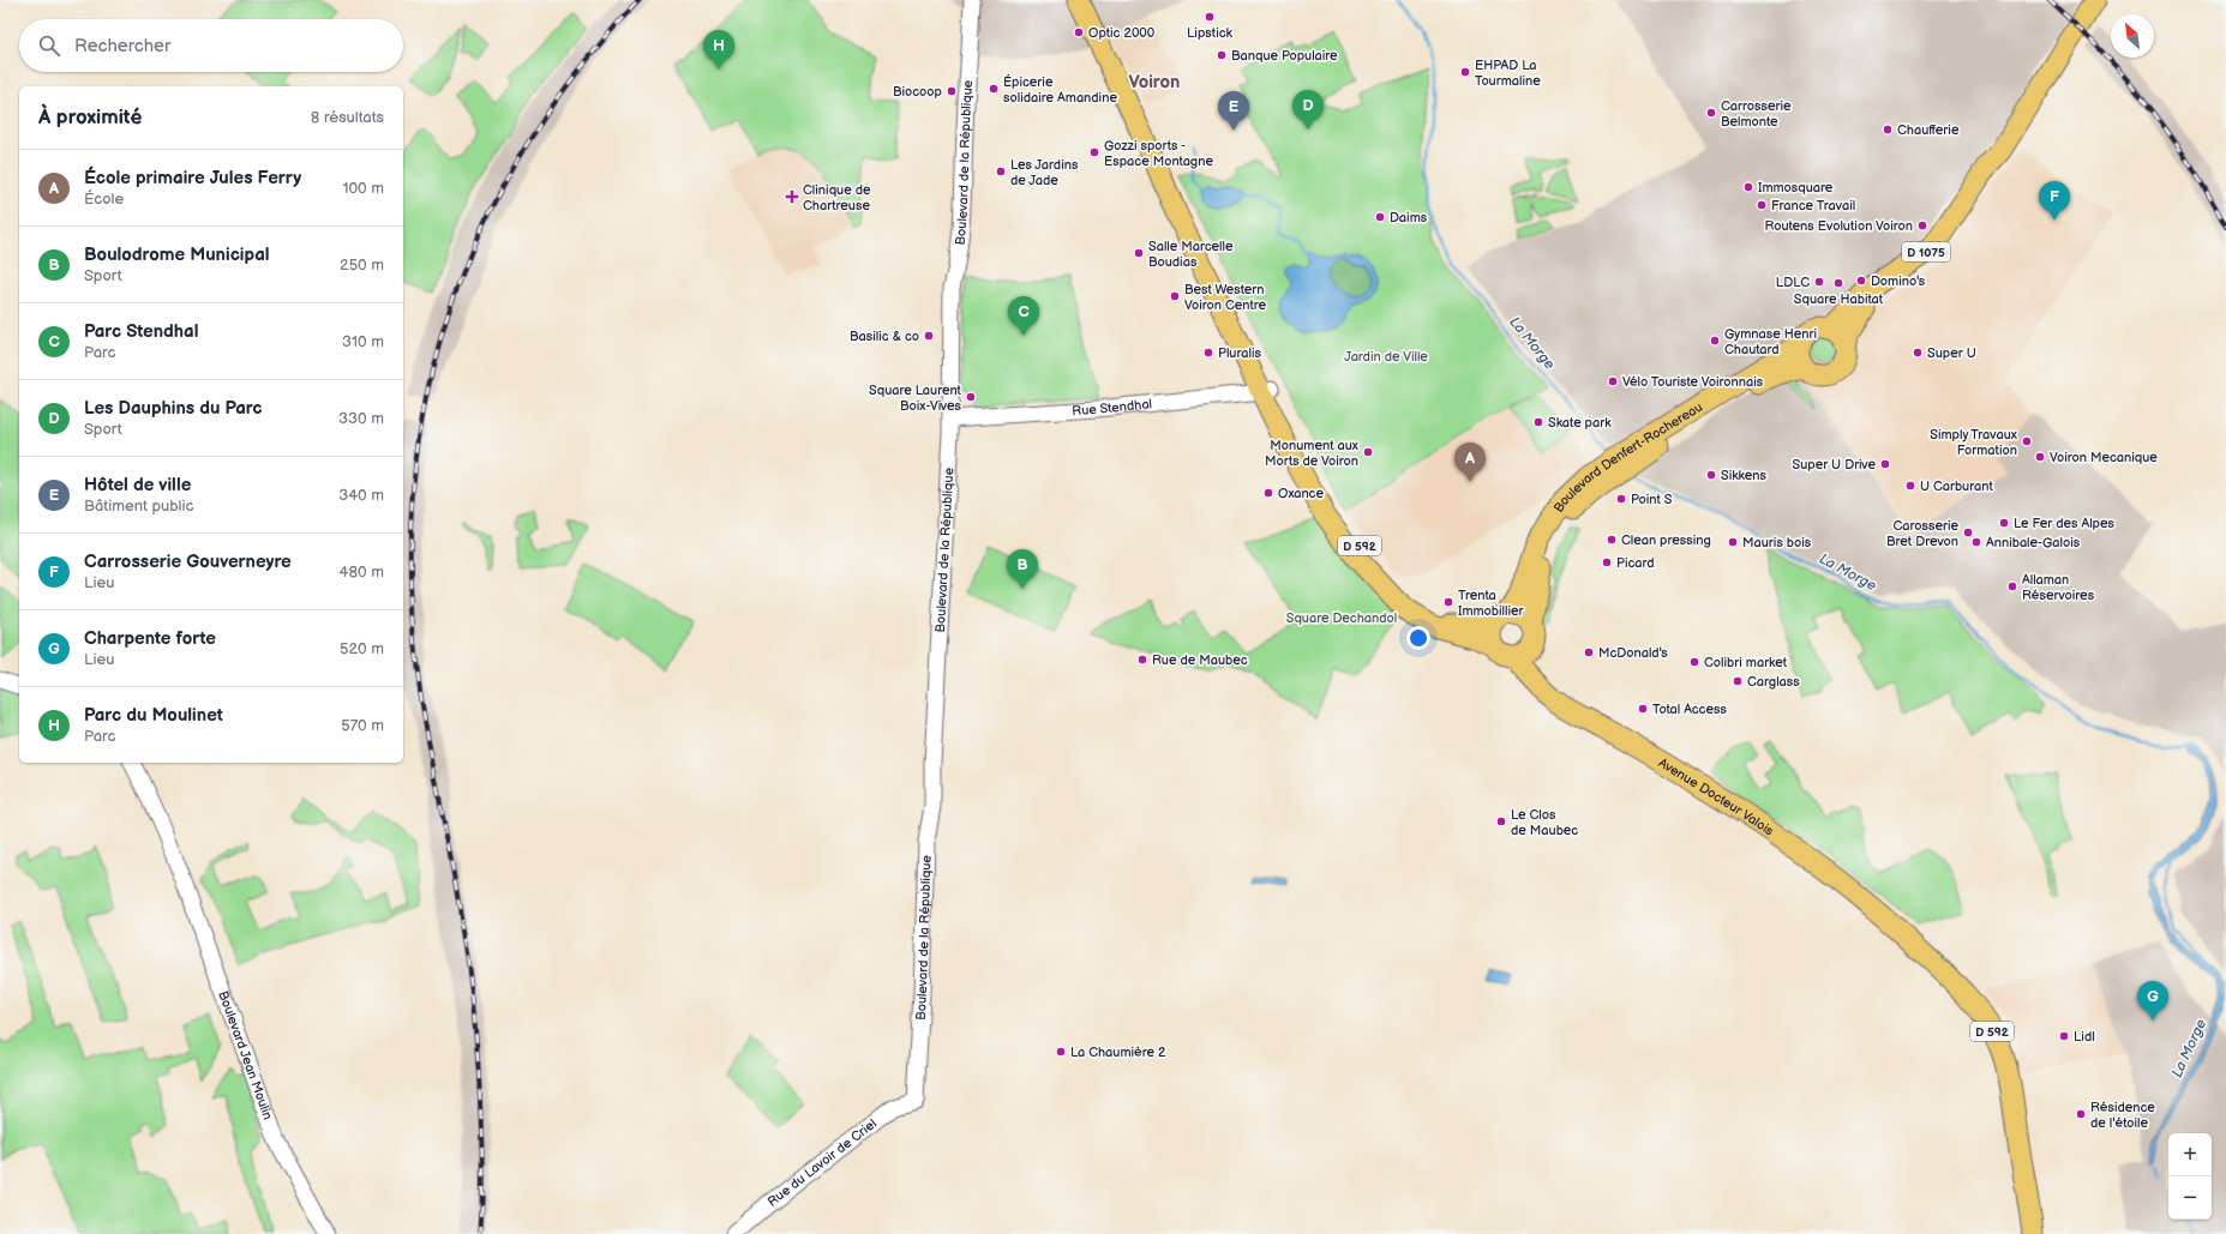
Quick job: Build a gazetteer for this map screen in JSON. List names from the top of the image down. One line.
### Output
{"streets":{"main road":["D 1075","Boulevard Denfert-Rochereau","D 592","Avenue Docteur Valois"],"street":["Boulevard de la République","Rue Stendhal","Boulevard Jean Moulin","Rue du Lavoir de Criel"]},"crossings":[["Boulevard de la République","Rue Stendhal"],["Boulevard de la République","Rue du Lavoir de Criel"],["Rue Stendhal","D 592"],["Boulevard Denfert-Rochereau","D 592"],["D 592","Avenue Docteur Valois"]],"districts":["Voiron"],"water":["La Morge"],"parks":["Jardin de Ville","Square Dechandol"],"places":{"other":["Lipstick","Optic 2000","Banque Populaire","EHPAD La Tourmaline","Épicerie solidaire Amandine","Biocoop","Carrosserie Belmonte","Chaufferie","Gozzi sports - Espace Montagne","Les Jardins de Jade","Immosquare","France Travail","Daims","Routens Evolution Voiron","Salle Marcelle Boudias","Domino's","LDLC","Square Habitat","Best Western Voiron Centre","Basilic & co","Gymnase Henri Chautard","Pluralis","Super U","Vélo Touriste Voironnais","Square Laurent Boix-Vives","Skate park","Simply Travaux Formation","Monument aux Morts de Voiron","Voiron Mecanique","Super U Drive","Sikkens","U Carburant","Oxance","Point S","Le Fer des Alpes","Carosserie Bret Drevon","Clean pressing","Mauris bois","Annibale-Galois","Picard","Allaman Réservoires","Trenta Immobillier","McDonald's","Rue de Maubec","Colibri market","Carglass","Total Access","Le Clos de Maubec","Lidl","La Chaumière 2","Résidence de l'étoile"],"health":["Clinique de Chartreuse"]},"north":"top left","page":{"search":"Rechercher","pins":["H","D","E","F","C","A","B","G"],"heading":["À proximité","8 résultats"],"list":[{"mark":"A","name":"École primaire Jules Ferry","note":"École","value":"100 m"},{"mark":"B","name":"Boulodrome Municipal","note":"Sport","value":"250 m"},{"mark":"C","name":"Parc Stendhal","note":"Parc","value":"310 m"},{"mark":"D","name":"Les Dauphins du Parc","note":"Sport","value":"330 m"},{"mark":"E","name":"Hôtel de ville","note":"Bâtiment public","value":"340 m"},{"mark":"F","name":"Carrosserie Gouverneyre","note":"Lieu","value":"480 m"},{"mark":"G","name":"Charpente forte","note":"Lieu","value":"520 m"},{"mark":"H","name":"Parc du Moulinet","note":"Parc","value":"570 m"}],"map_buttons":["+","−"]}}
